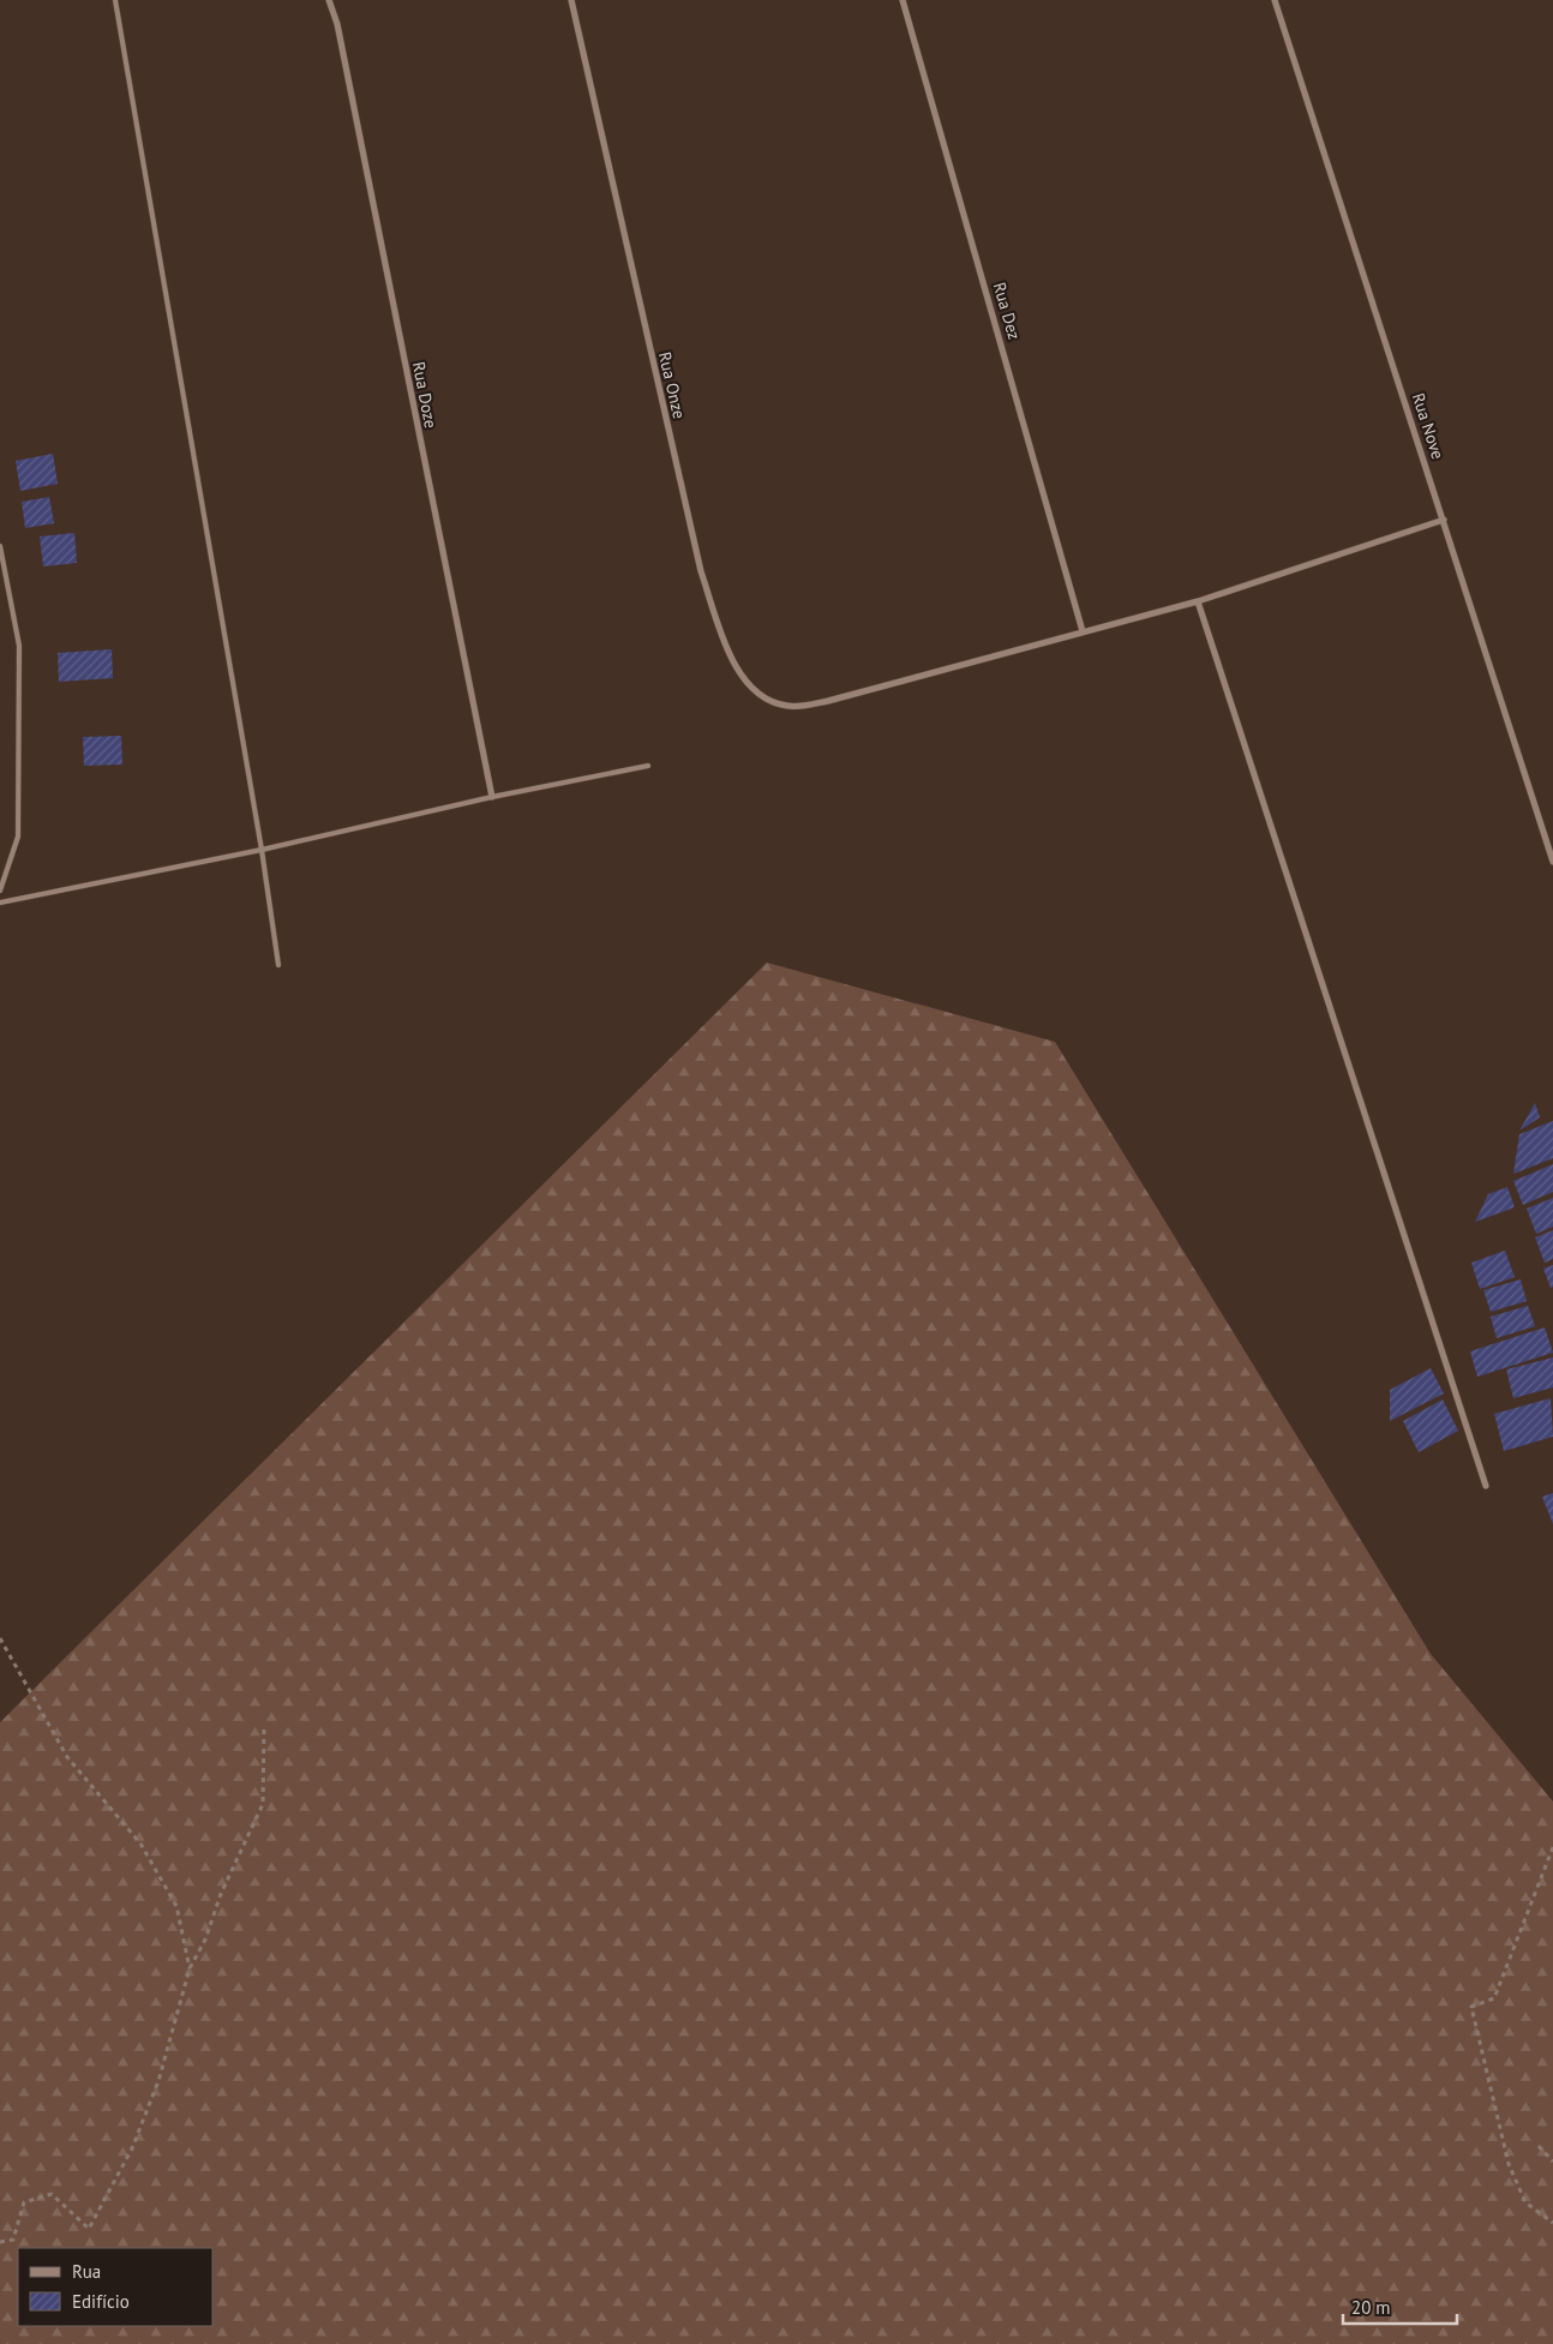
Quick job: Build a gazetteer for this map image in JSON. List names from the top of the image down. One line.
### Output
{"streets":{"street":["Rua Dez","Rua Onze","Rua Doze","Rua Nove"]},"crossings":[["Rua Dez","Rua Onze"],["Rua Onze","Rua Nove"]],"legend":["Rua","Edifício"],"scale_bar":"20 m"}
